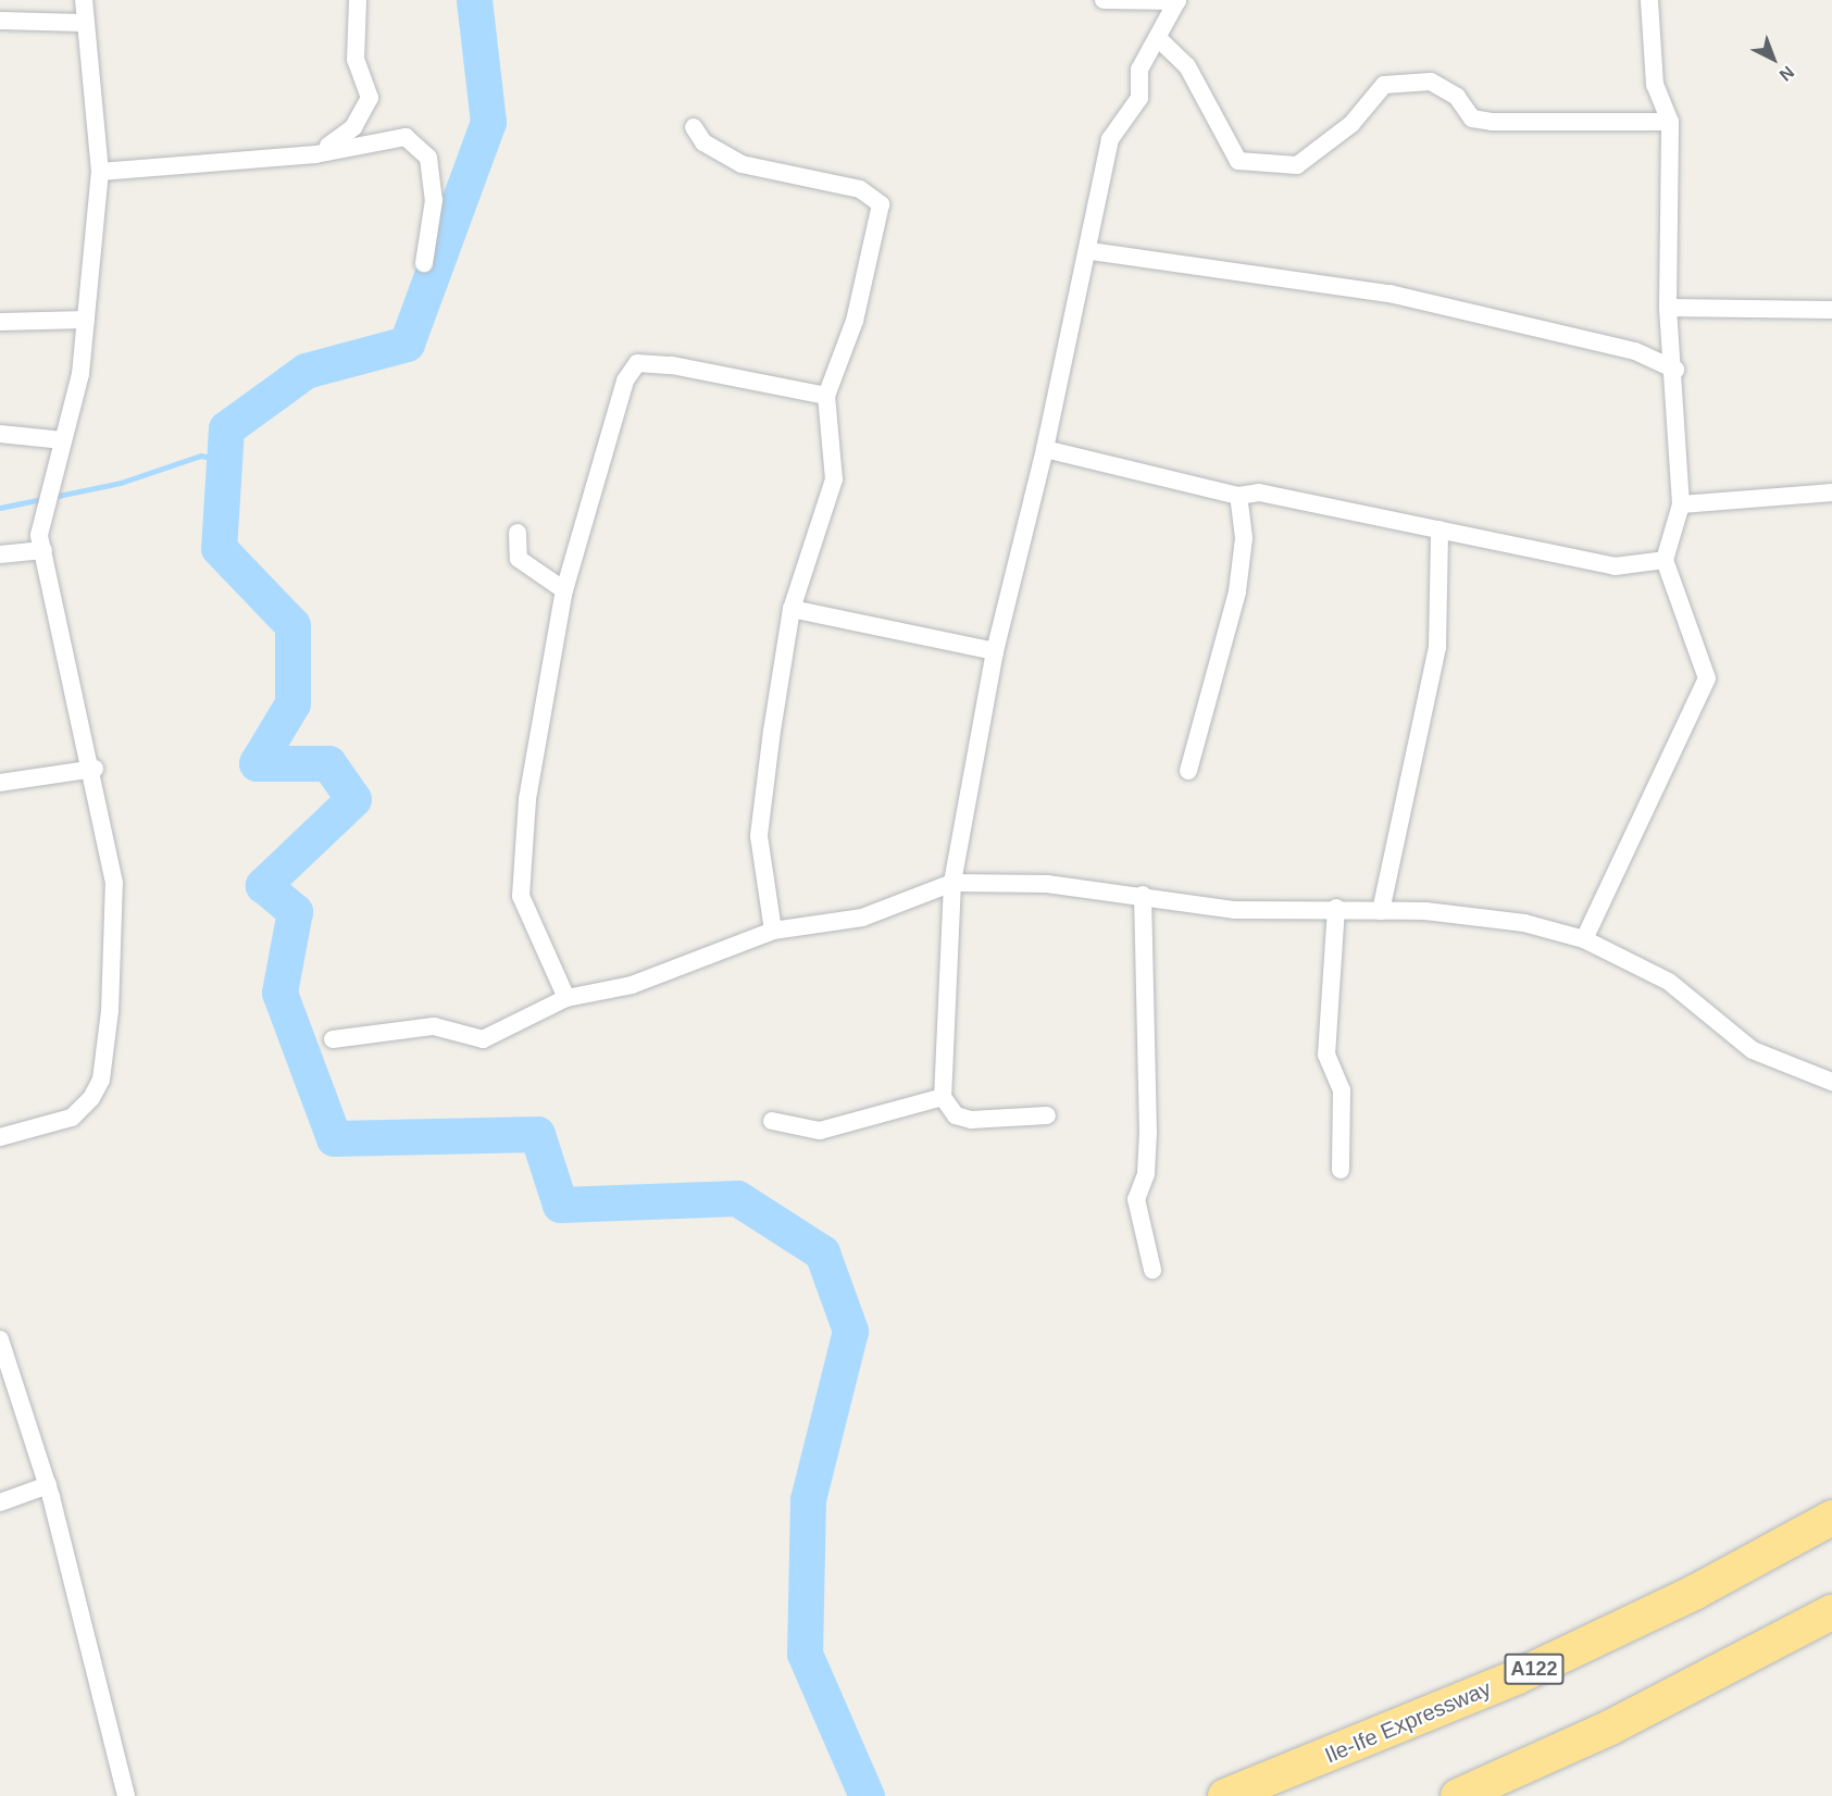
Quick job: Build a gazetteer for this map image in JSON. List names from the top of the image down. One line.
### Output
{"streets":{"highway":["A122","Ile-Ife Expressway"]},"north":"bottom right"}
